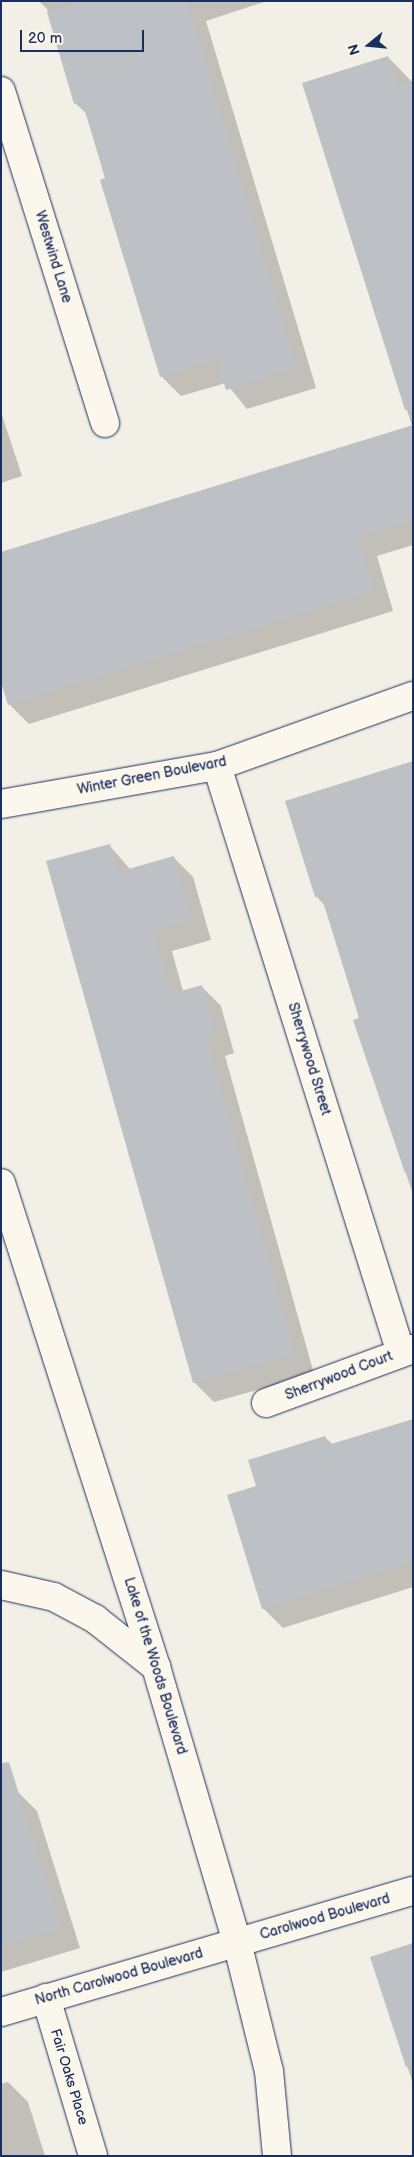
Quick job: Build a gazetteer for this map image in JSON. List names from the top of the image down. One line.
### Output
{"streets":{"street":["Westwind Lane","Winter Green Boulevard","Sherrywood Street","Sherrywood Court","Lake of the Woods Boulevard","Carolwood Boulevard","North Carolwood Boulevard","Fair Oaks Place"]},"crossings":[["Winter Green Boulevard","Sherrywood Street"],["Sherrywood Street","Sherrywood Court"],["Lake of the Woods Boulevard","Carolwood Boulevard"],["Lake of the Woods Boulevard","North Carolwood Boulevard"],["Carolwood Boulevard","North Carolwood Boulevard"],["North Carolwood Boulevard","Fair Oaks Place"]],"scale_bar":"20 m","north":"left"}
